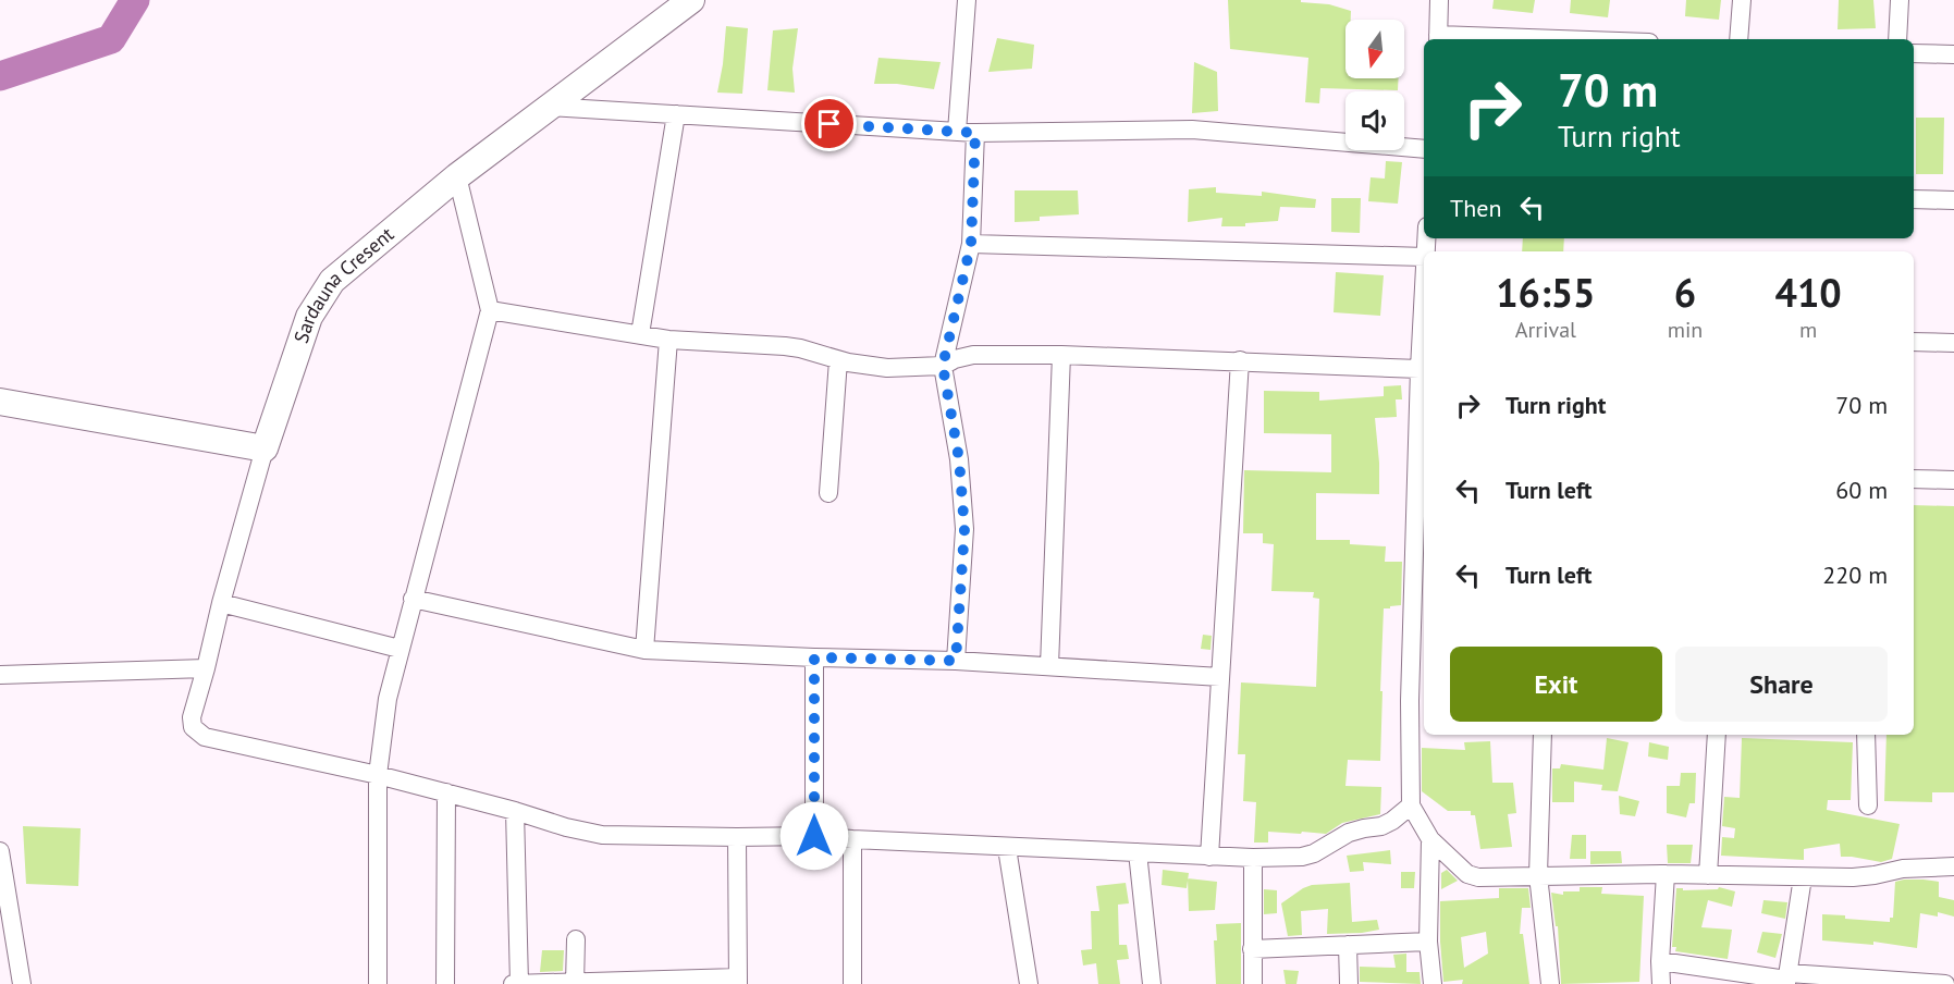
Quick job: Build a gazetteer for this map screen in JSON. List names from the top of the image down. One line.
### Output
{"streets":{"street":["Sardauna Cresent"]},"north":"bottom","page":{"turn":["70 m","Turn right"],"then":"Then","eta":["16:55","Arrival","6","min","410","m"],"list":[{"name":"Turn right","value":"70 m"},{"name":"Turn left","value":"60 m"},{"name":"Turn left","value":"220 m"}],"buttons":["Exit","Share"]}}
